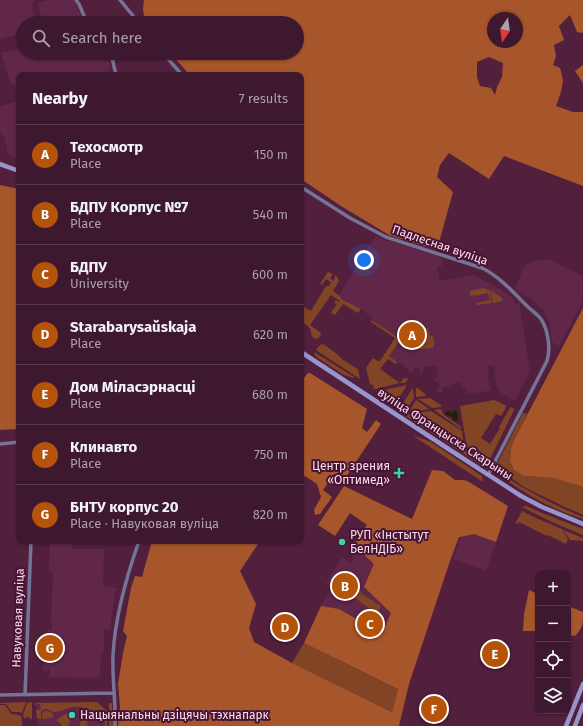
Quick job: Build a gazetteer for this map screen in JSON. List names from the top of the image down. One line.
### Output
{"streets":{"main road":["вуліца Францыска Скарыны"],"street":["Падлесная вуліца","Навуковая вуліца"]},"crossings":[["Падлесная вуліца","вуліца Францыска Скарыны"]],"places":{"health":["Центр зрения «Оптимед»"],"other":["РУП «Інстытут БелНДІБ»","Нацыянальны дзіцячы тэхнапарк"]},"north":"bottom","page":{"search":"Search here","heading":["Nearby","7 results"],"list":[{"mark":"A","name":"Техосмотр","note":"Place","value":"150 m"},{"mark":"B","name":"БДПУ Корпус №7","note":"Place","value":"540 m"},{"mark":"C","name":"БДПУ","note":"University","value":"600 m"},{"mark":"D","name":"Starabarysaŭskaja","note":"Place","value":"620 m"},{"mark":"E","name":"Дом Міласэрнасці","note":"Place","value":"680 m"},{"mark":"F","name":"Клинавто","note":"Place","value":"750 m"},{"mark":"G","name":"БНТУ корпус 20","note":"Place · Навуковая вуліца","value":"820 m"}],"pins":["A","B","C","D","G","E","F"],"map_buttons":["+","−"]}}
